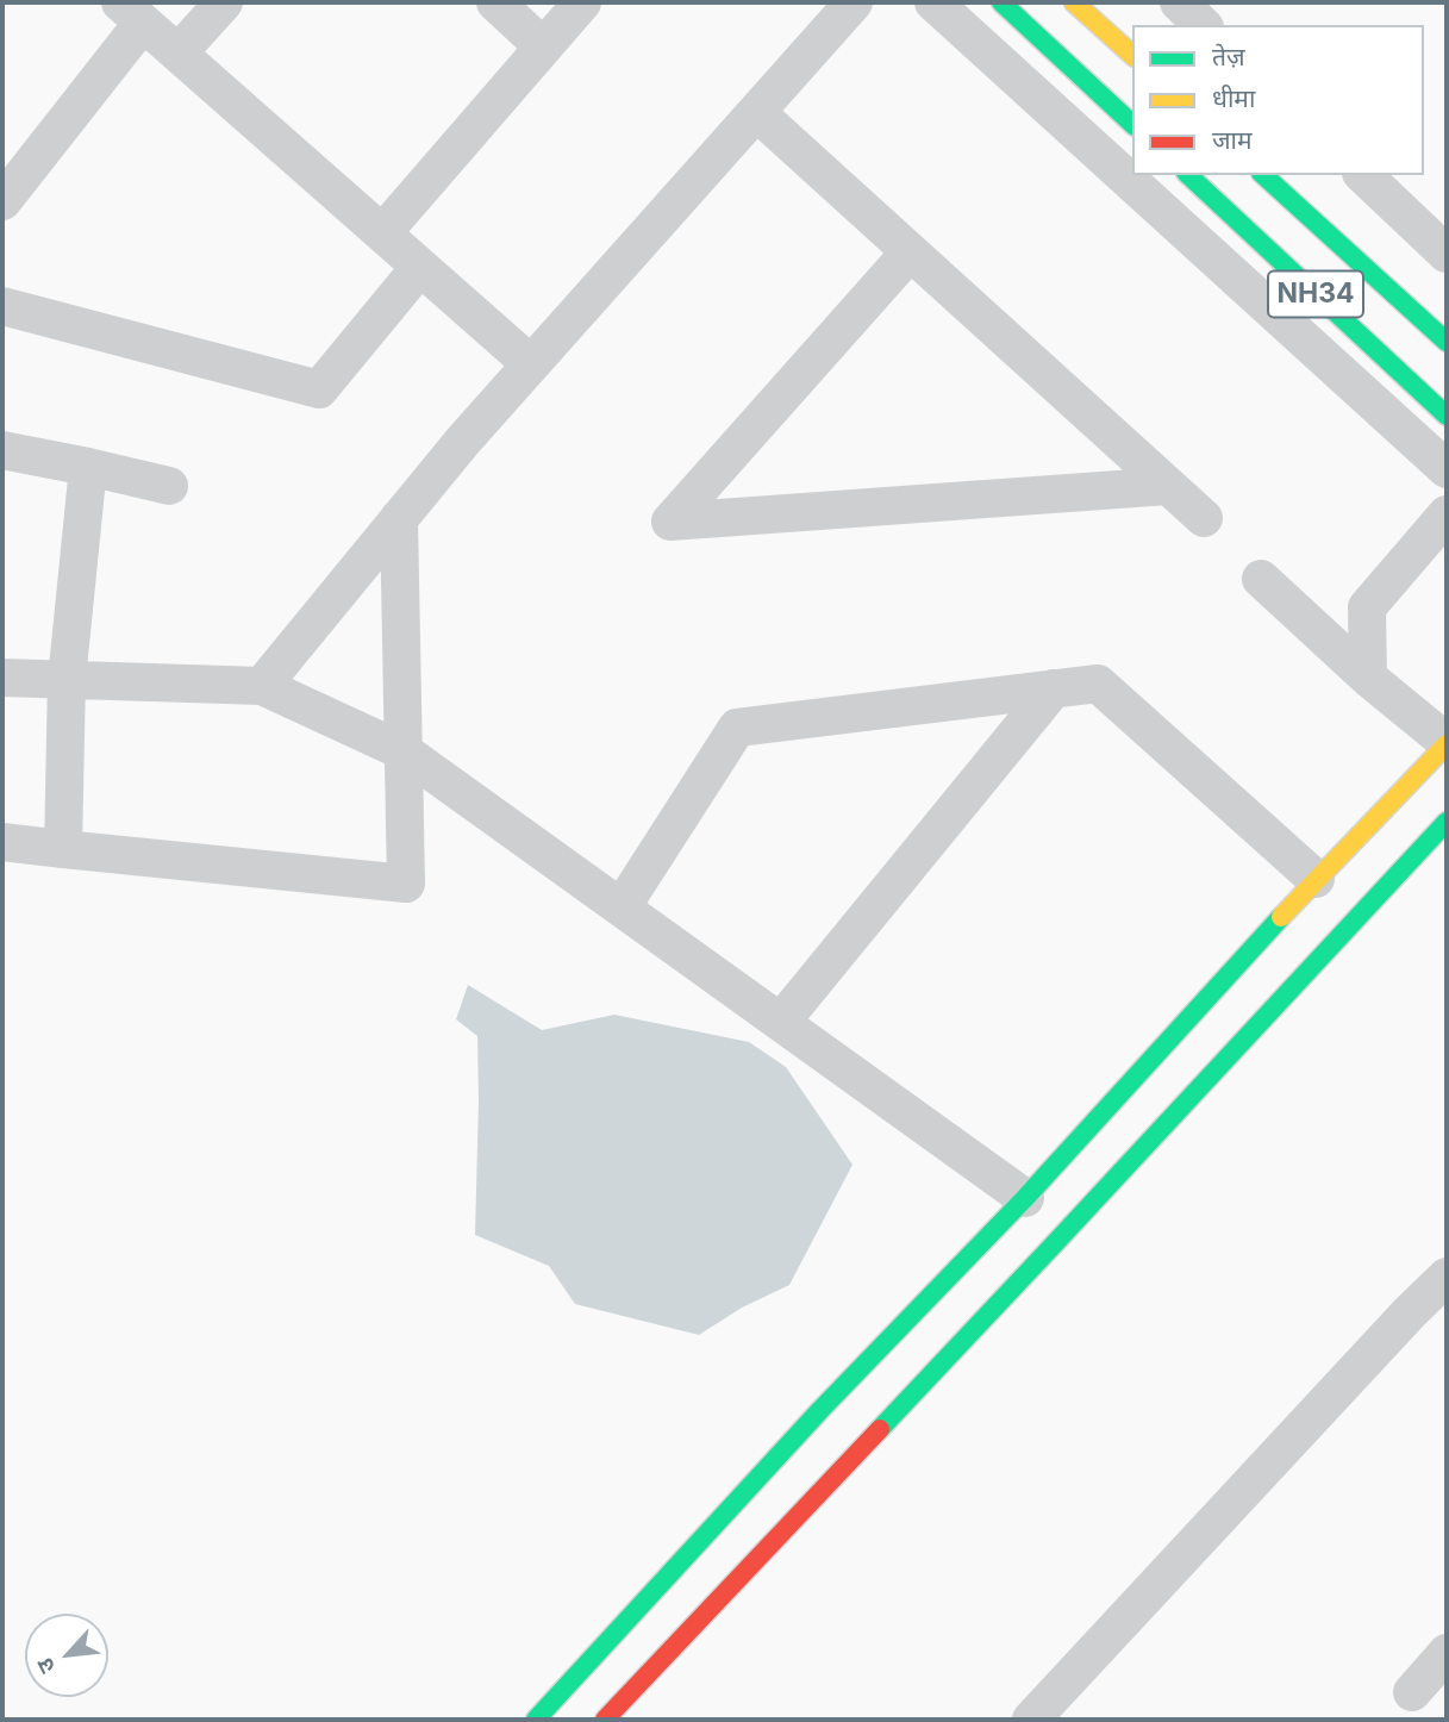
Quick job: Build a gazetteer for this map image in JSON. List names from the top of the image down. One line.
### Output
{"streets":{"main road":["NH34"]},"legend":["तेज़","धीमा","जाम"],"north":"bottom left"}
